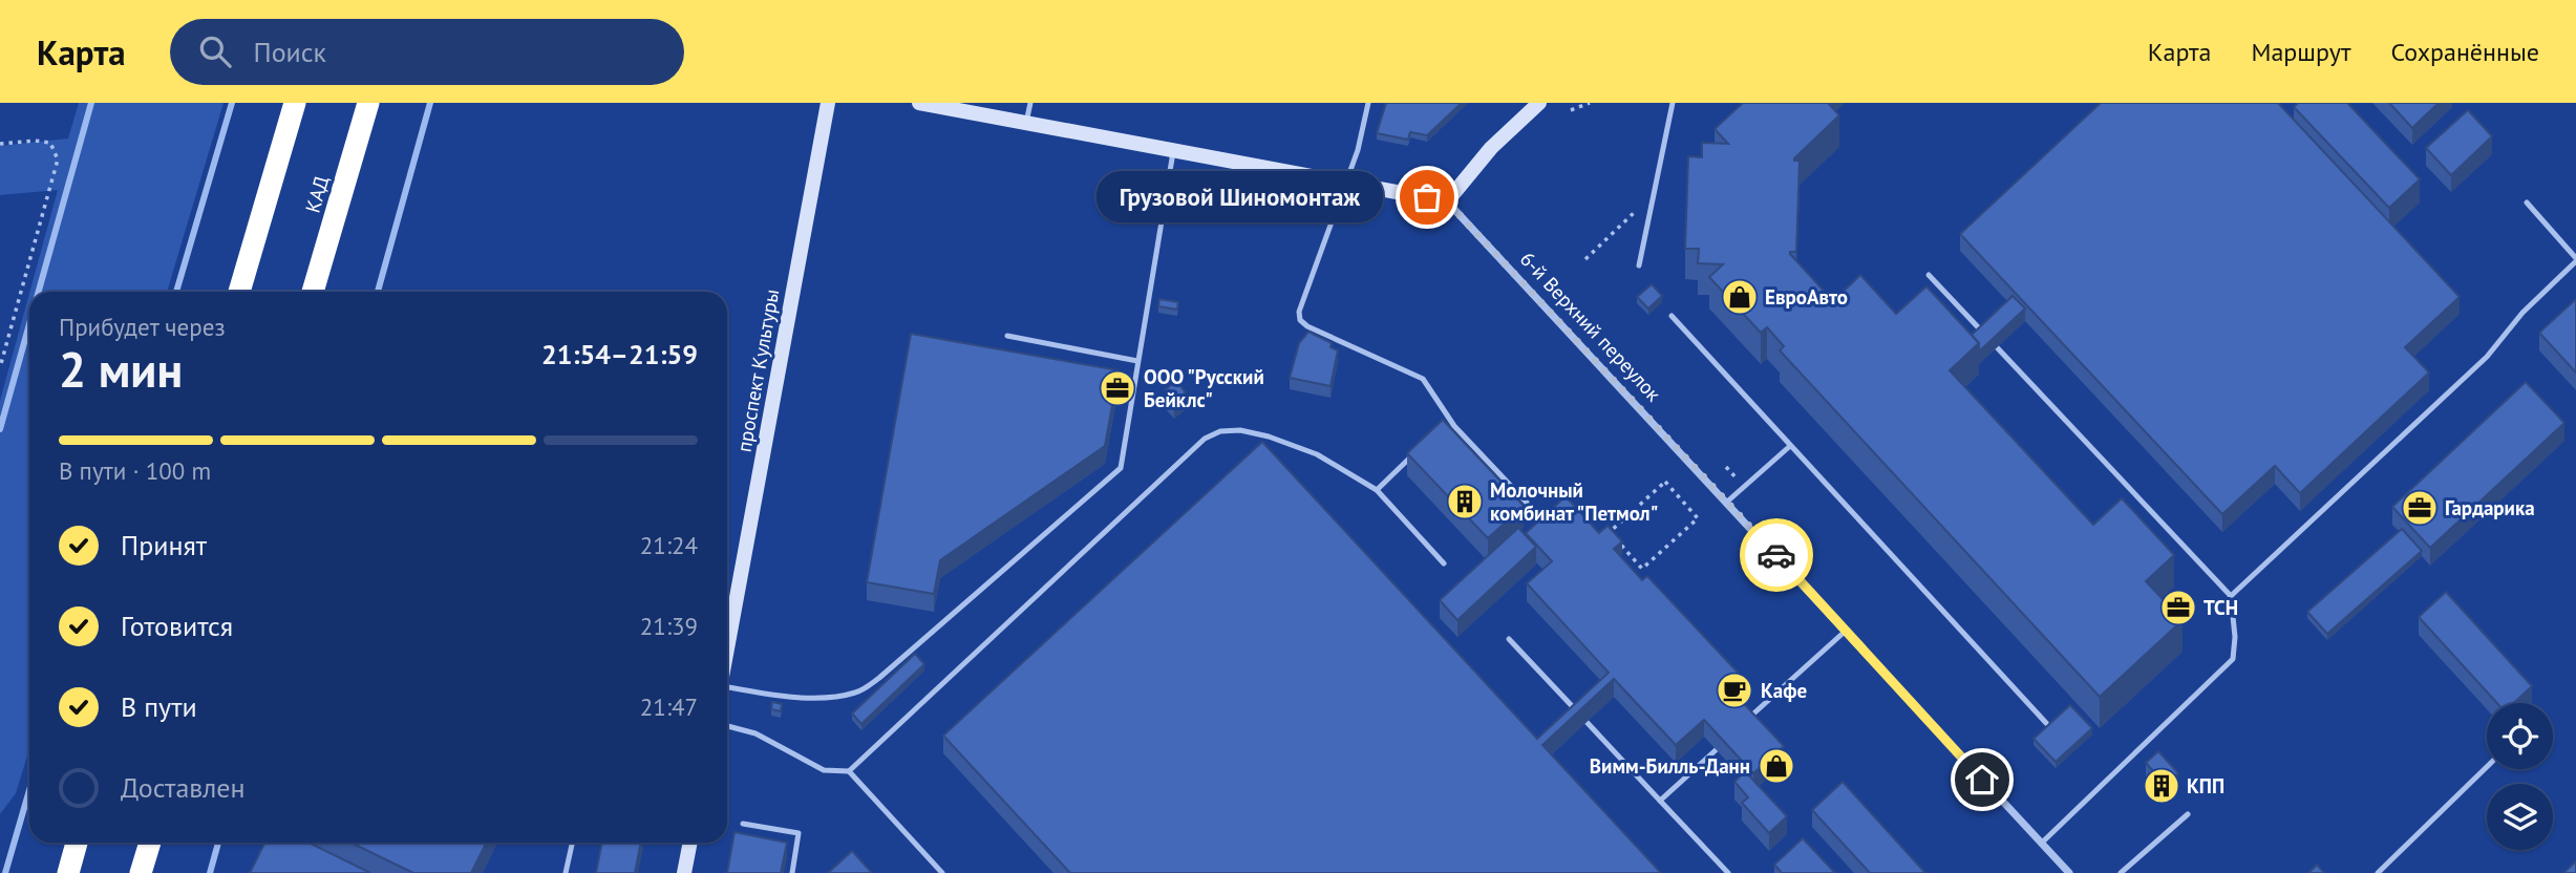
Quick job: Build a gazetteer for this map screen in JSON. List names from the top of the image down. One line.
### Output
{"streets":{"highway":["КАД"],"street":["6-й Верхний переулок","проспект Культуры"]},"places":{"other":["Грузовой Шиномонтаж"],"shop":["ЕвроАвто","Вимм-Билль-Данн"],"office":["ООО \"Русский Бейклс\"","Гардарика","ТСН"],"building":["Молочный комбинат \"Петмол\"","КПП"],"cafe":["Кафе"]},"page":{"header":"Карта","search":"Поиск","nav":["Карта","Маршрут","Сохранённые"],"bubble":"Грузовой Шиномонтаж","heading":["2 мин","Прибудет через","21:54–21:59"],"bar":"В пути · 100 m","list":[["Принят","21:24"],["Готовится","21:39"],["В пути","21:47"],"Доставлен"]}}
